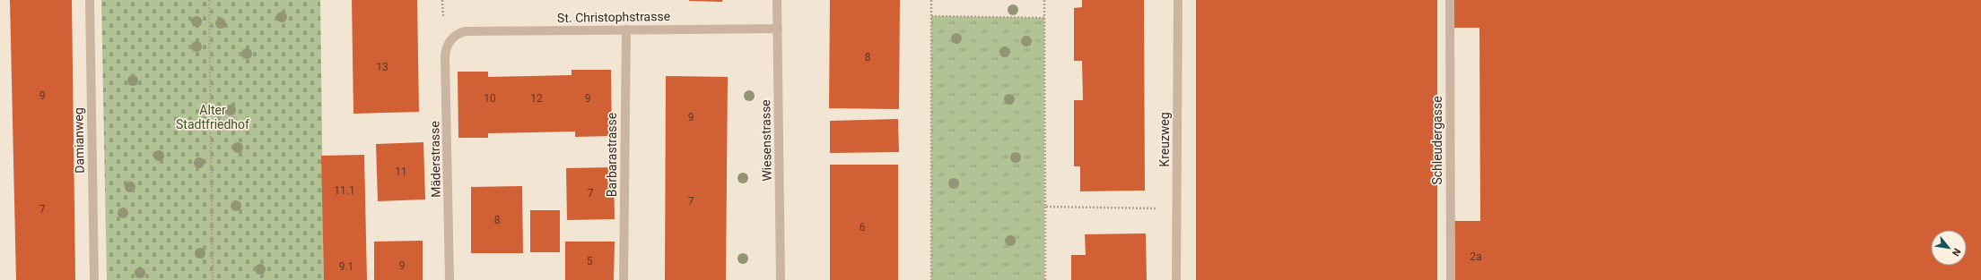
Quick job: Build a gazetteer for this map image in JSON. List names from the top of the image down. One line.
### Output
{"streets":{"street":["St. Christophstrasse","Kreuzweg","Damianweg","Wiesenstrasse","Schleudergasse","Barbarastrasse","Mäderstrasse"]},"crossings":[["St. Christophstrasse","Wiesenstrasse"],["St. Christophstrasse","Barbarastrasse"],["St. Christophstrasse","Mäderstrasse"]],"parks":["Alter Stadtfriedhof"],"house_numbers":["8","13","9","10","12","9","9","11","11.1","7","7","7","8","6","2a","5","9","9.1"],"north":"bottom right"}
